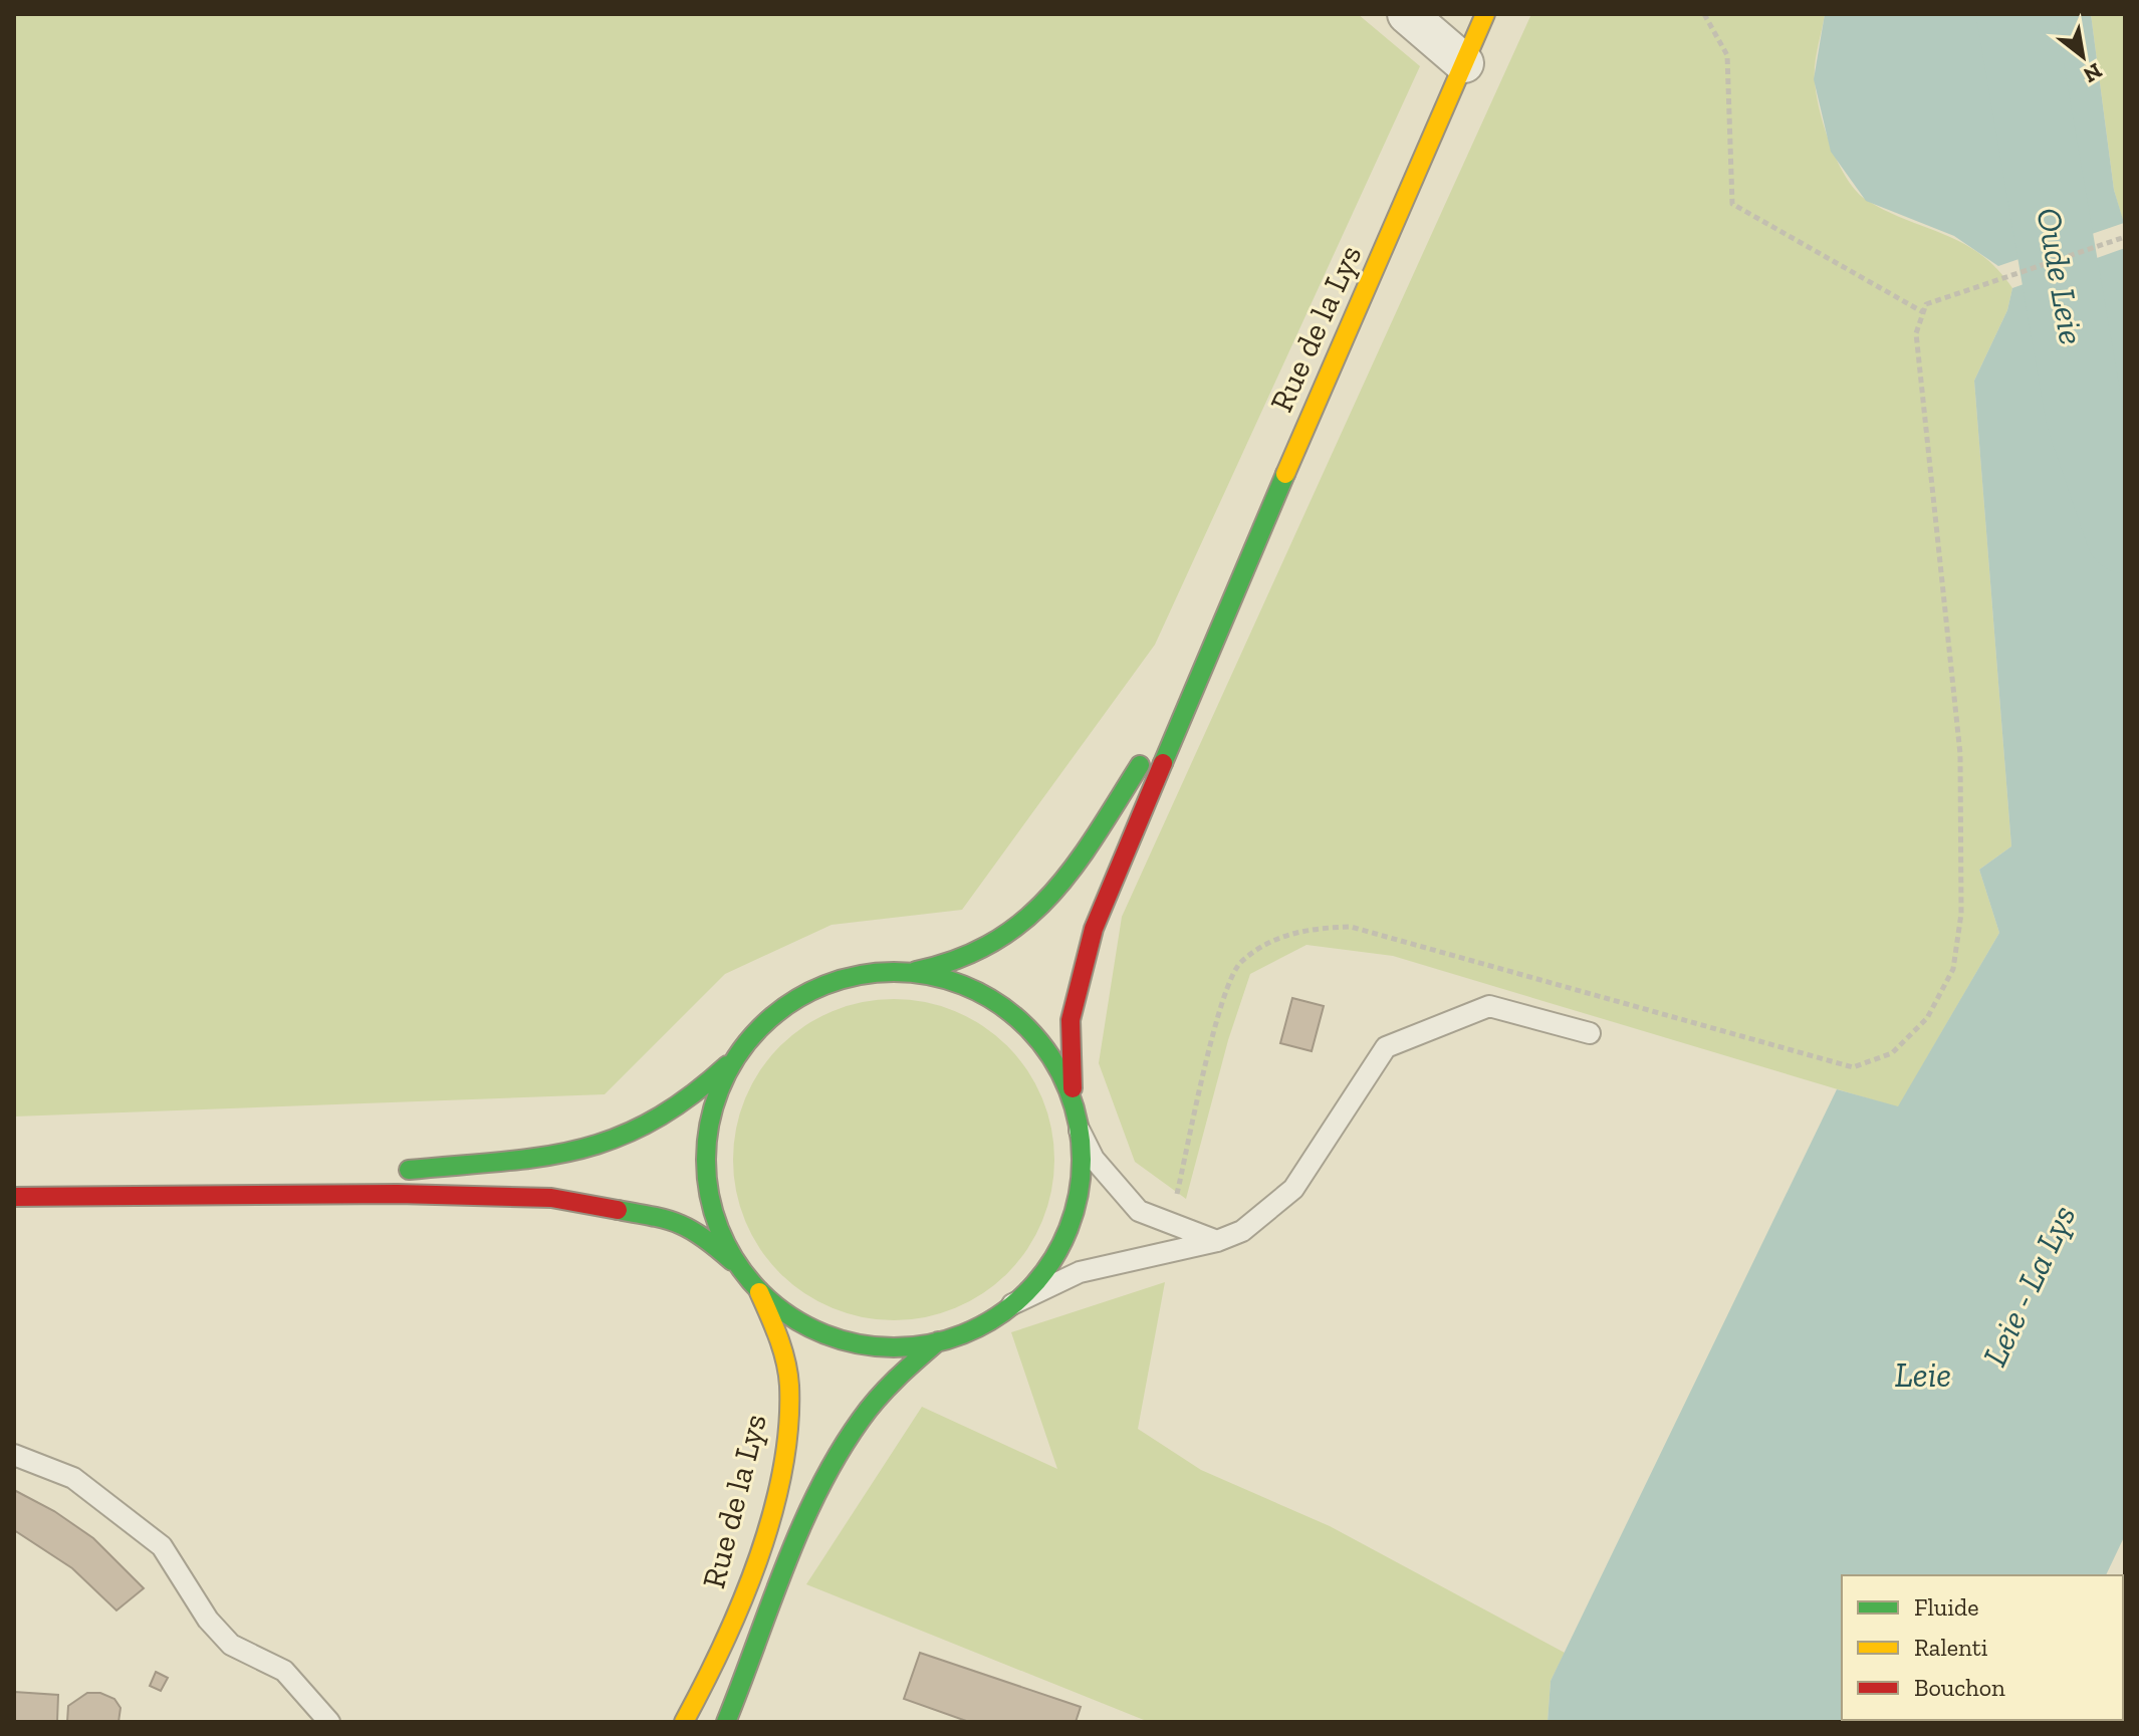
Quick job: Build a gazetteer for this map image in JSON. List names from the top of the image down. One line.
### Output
{"streets":{"main road":["Rue de la Lys"]},"water":["Oude Leie","Leie - La Lys","Leie"],"legend":["Fluide","Ralenti","Bouchon"],"north":"bottom right"}
